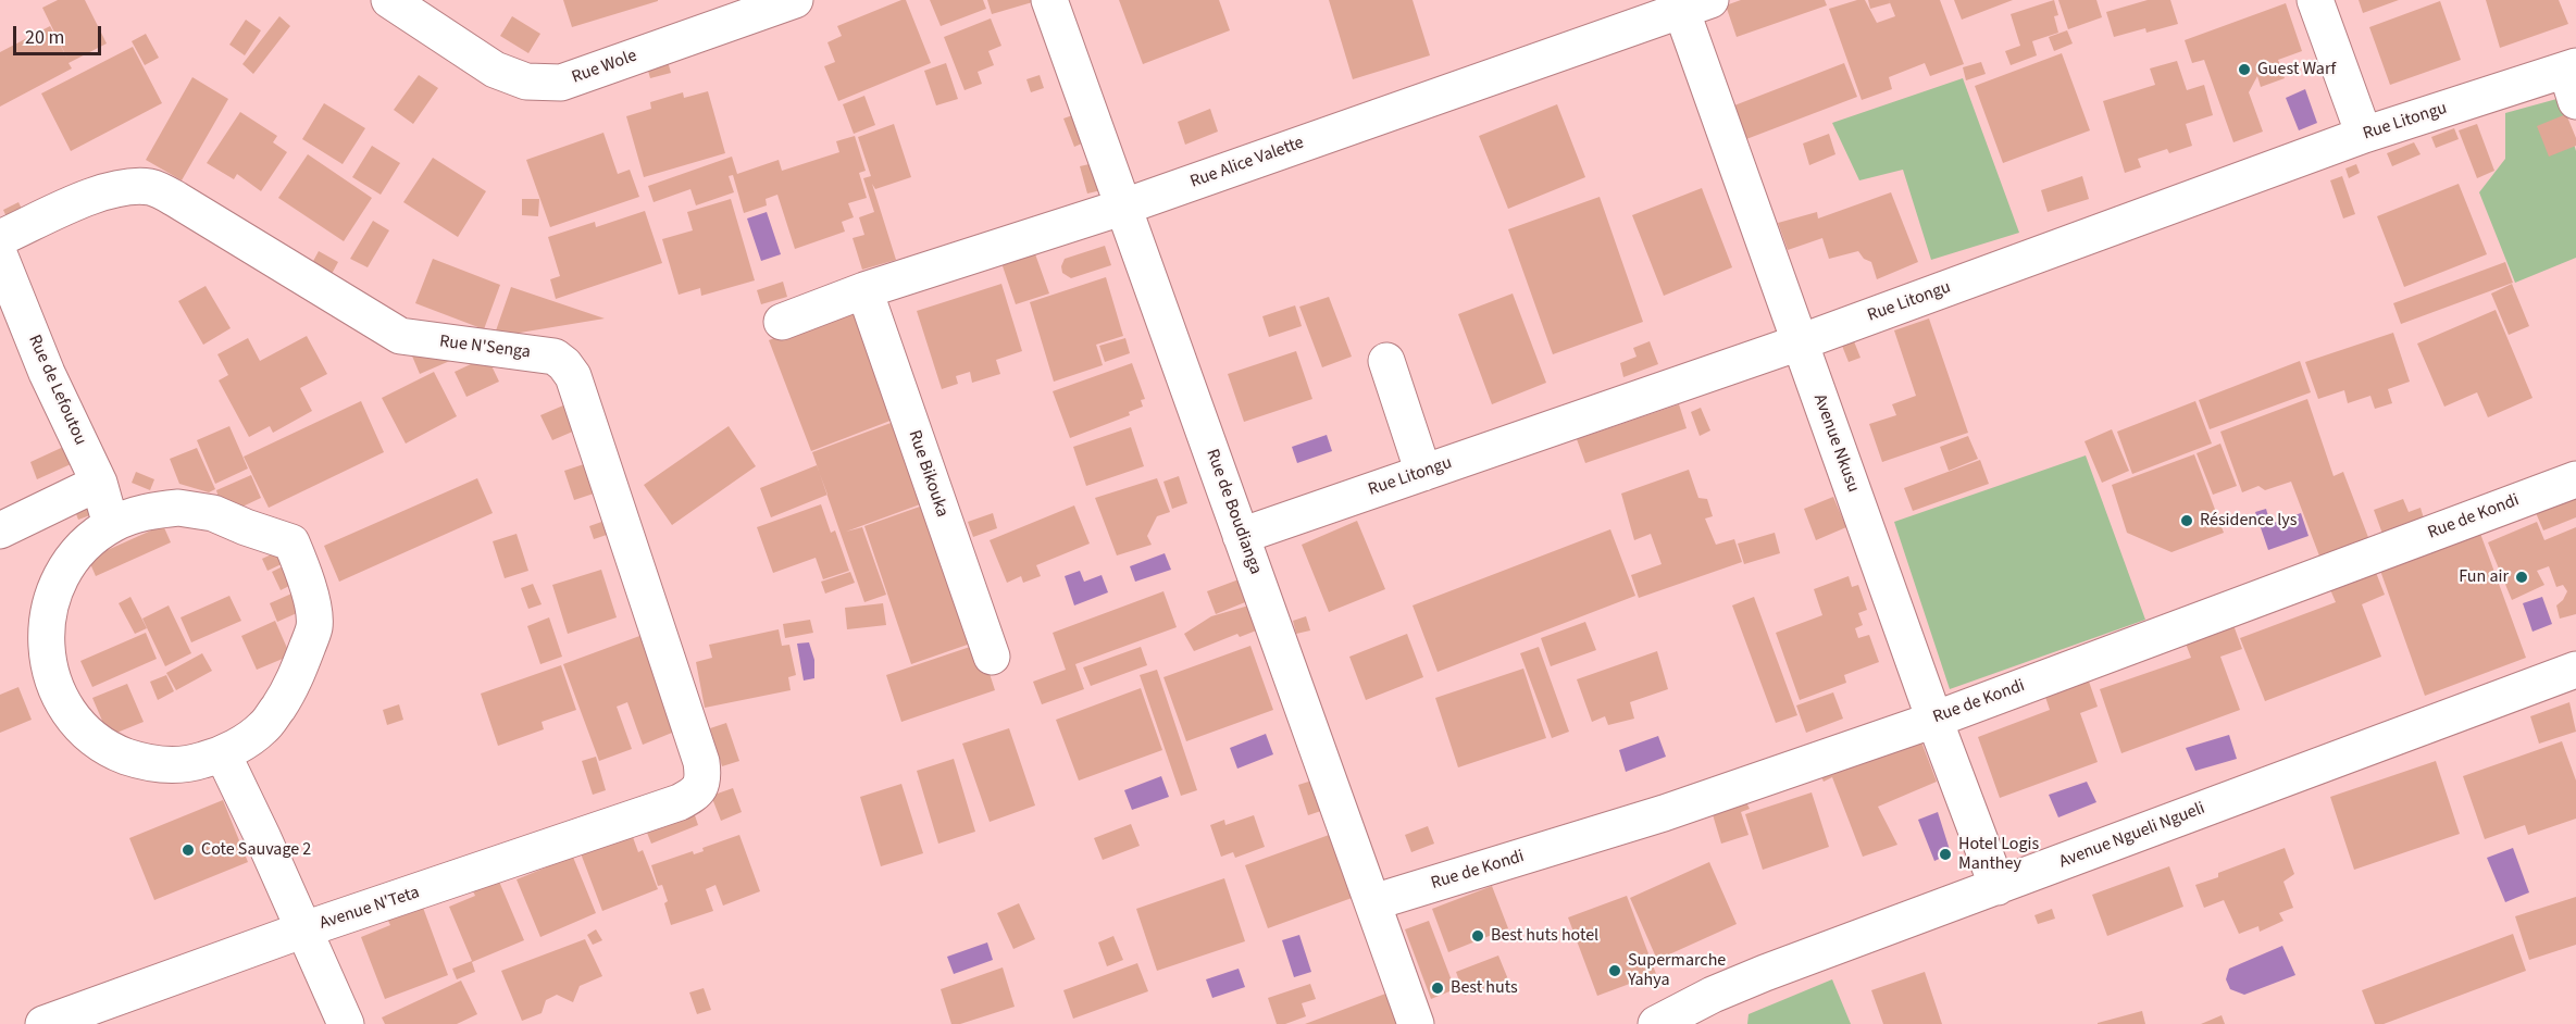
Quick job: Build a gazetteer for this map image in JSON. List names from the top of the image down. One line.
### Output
{"streets":{"street":["Rue Wole","Rue Litongu","Rue Alice Valette","Rue N'Senga","Rue de Lefoutou","Avenue Nkusu","Rue Bikouka","Rue de Boudianga","Rue de Kondi","Avenue Ngueli Ngueli","Avenue N'Teta"]},"crossings":[["Rue Litongu","Avenue Nkusu"],["Rue Litongu","Rue de Boudianga"],["Rue Alice Valette","Avenue Nkusu"],["Rue Alice Valette","Rue Bikouka"],["Rue Alice Valette","Rue de Boudianga"],["Rue N'Senga","Avenue N'Teta"],["Avenue Nkusu","Rue de Kondi"],["Avenue Nkusu","Avenue Ngueli Ngueli"],["Rue de Boudianga","Rue de Kondi"]],"places":["Guest Warf","Résidence lys","Fun air","Cote Sauvage 2","Hotel Logis Manthey","Best huts hotel","Supermarche Yahya","Best huts"],"scale_bar":"20 m"}
